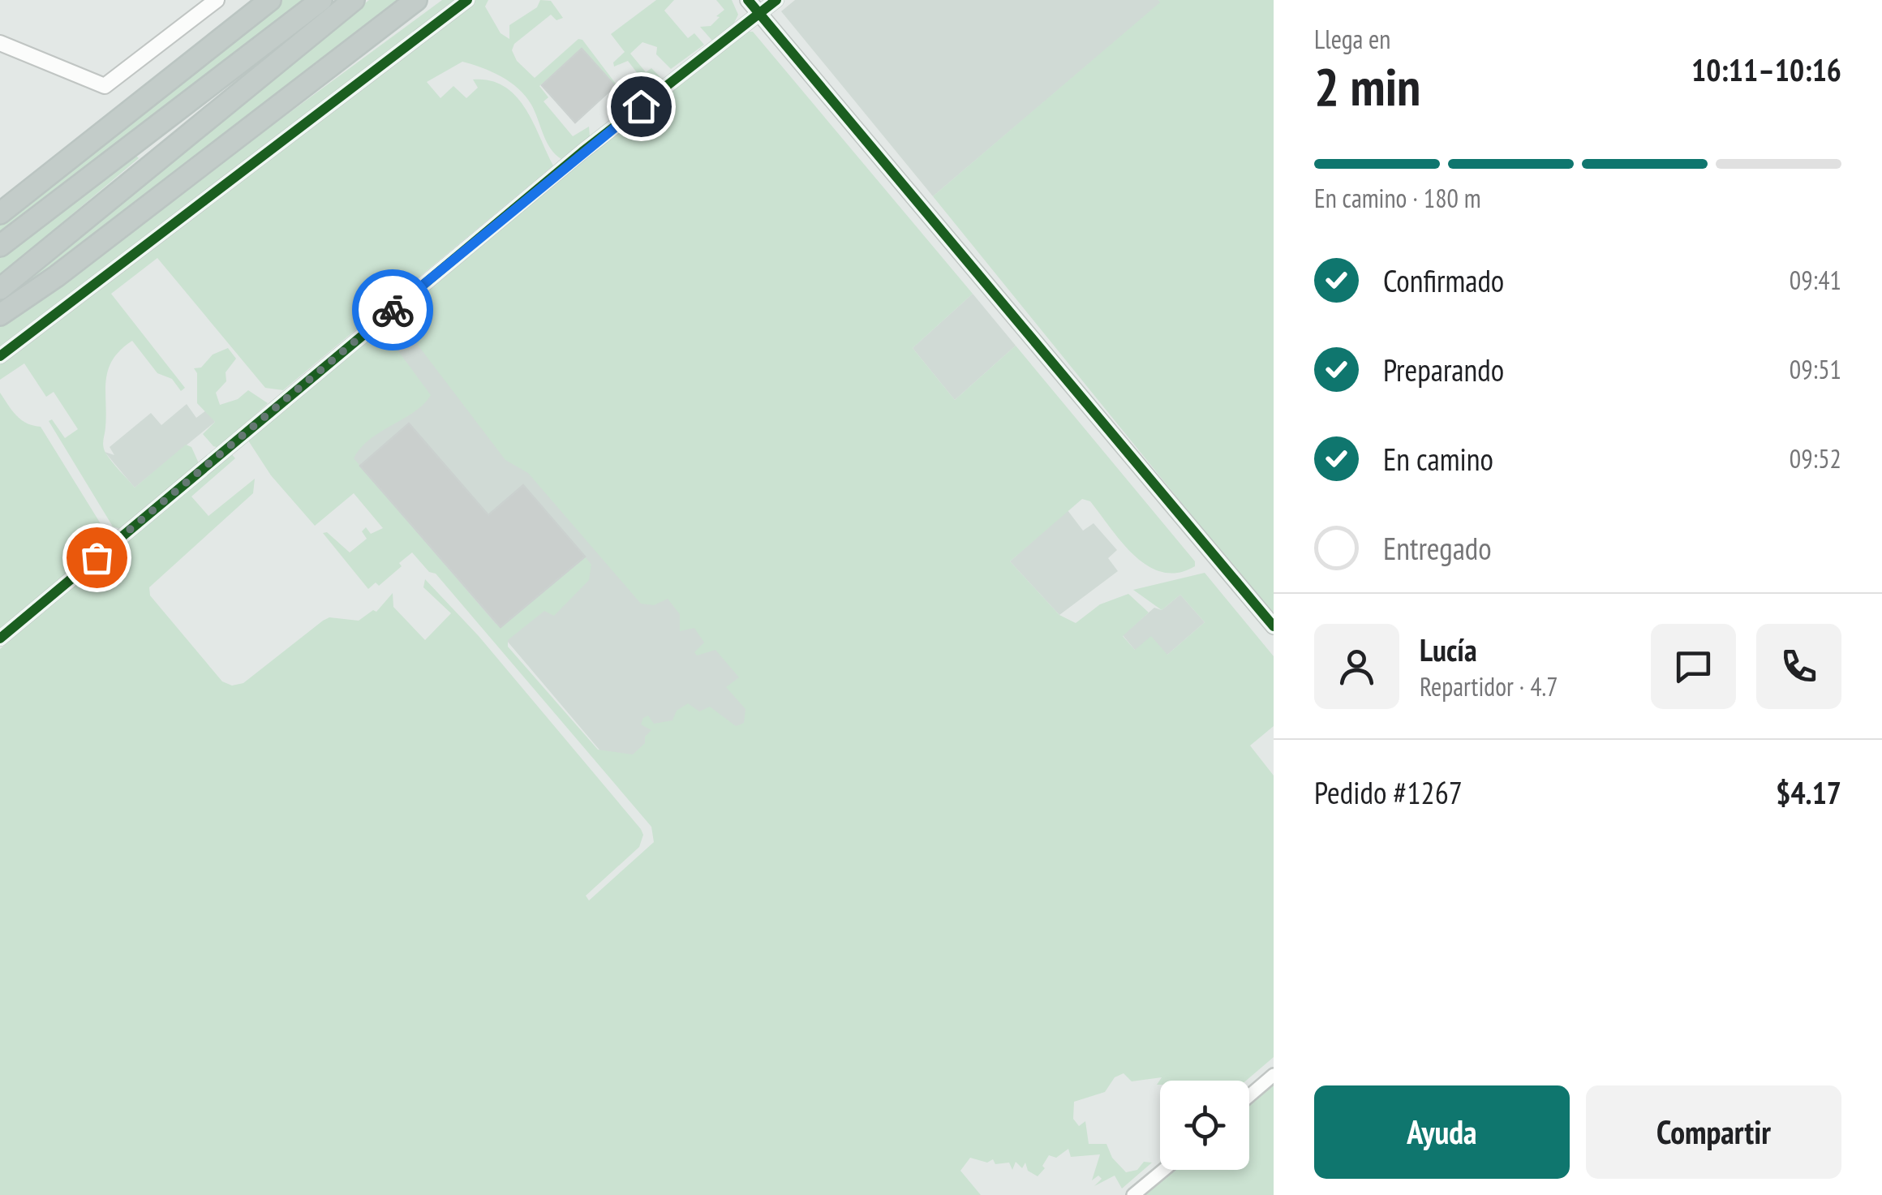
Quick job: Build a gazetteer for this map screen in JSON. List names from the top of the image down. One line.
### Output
{"page":{"heading":["2 min","Llega en","10:11–10:16"],"panel":["Lucía","Repartidor · 4.7","Pedido #1267","$4.17"],"bar":"En camino · 180 m","list":[["Confirmado","09:41"],["Preparando","09:51"],["En camino","09:52"],"Entregado"],"buttons":["Ayuda","Compartir"]}}
